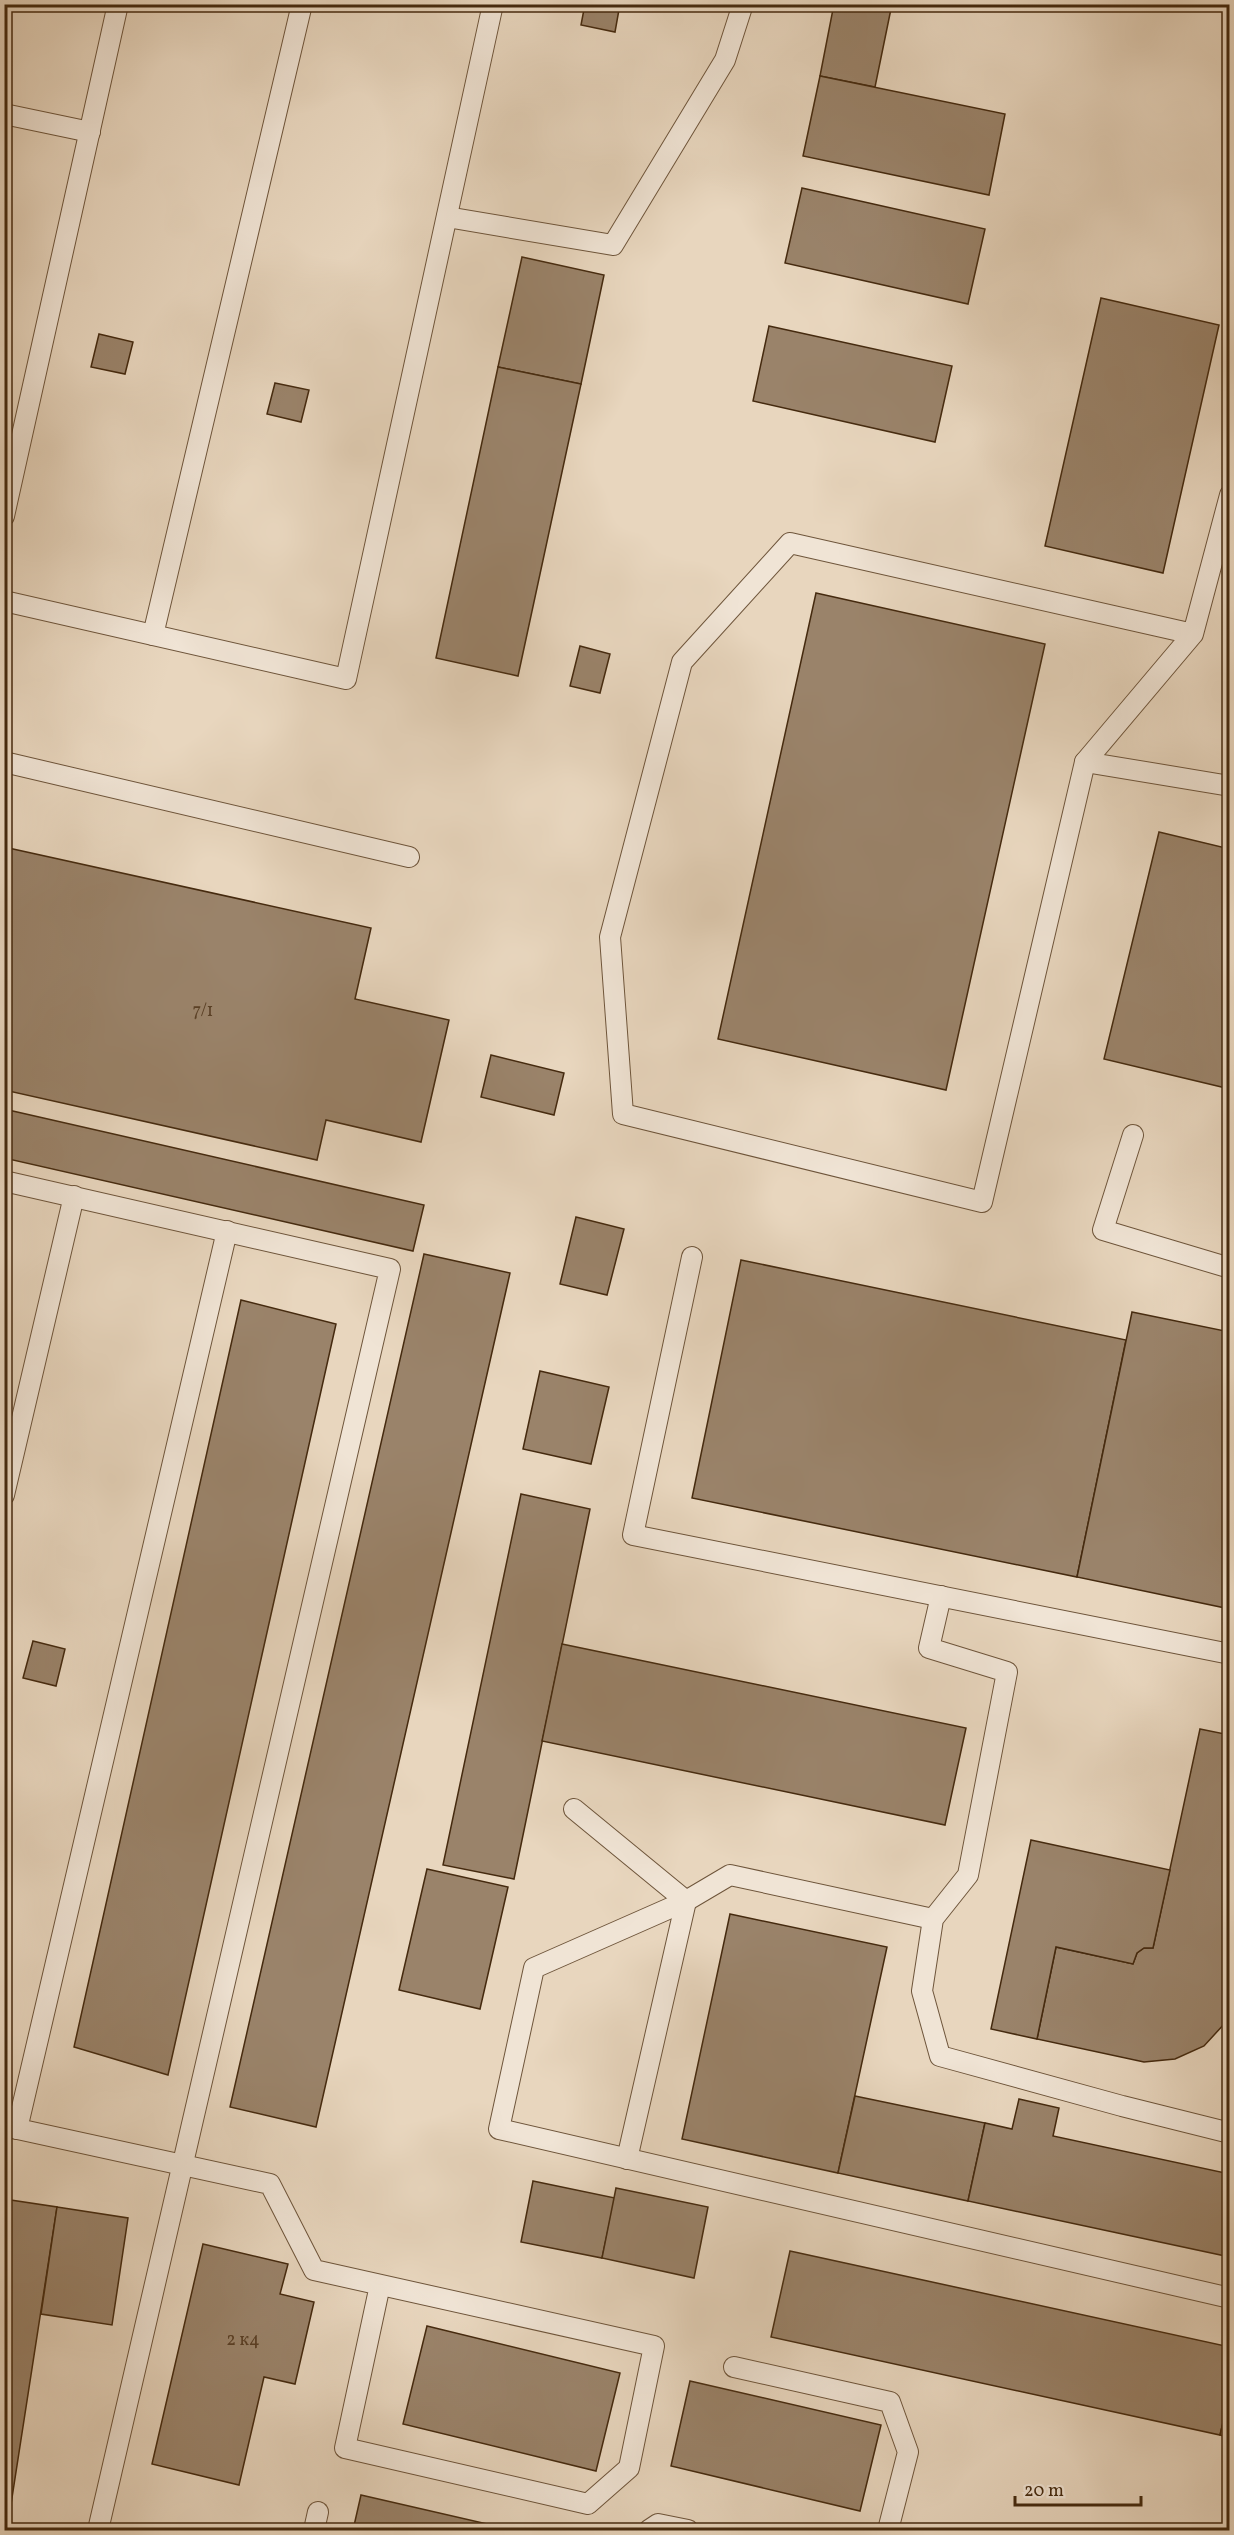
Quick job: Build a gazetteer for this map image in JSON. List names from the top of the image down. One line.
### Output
{"house_numbers":["7/1","2 к4"],"scale_bar":"20 m"}
